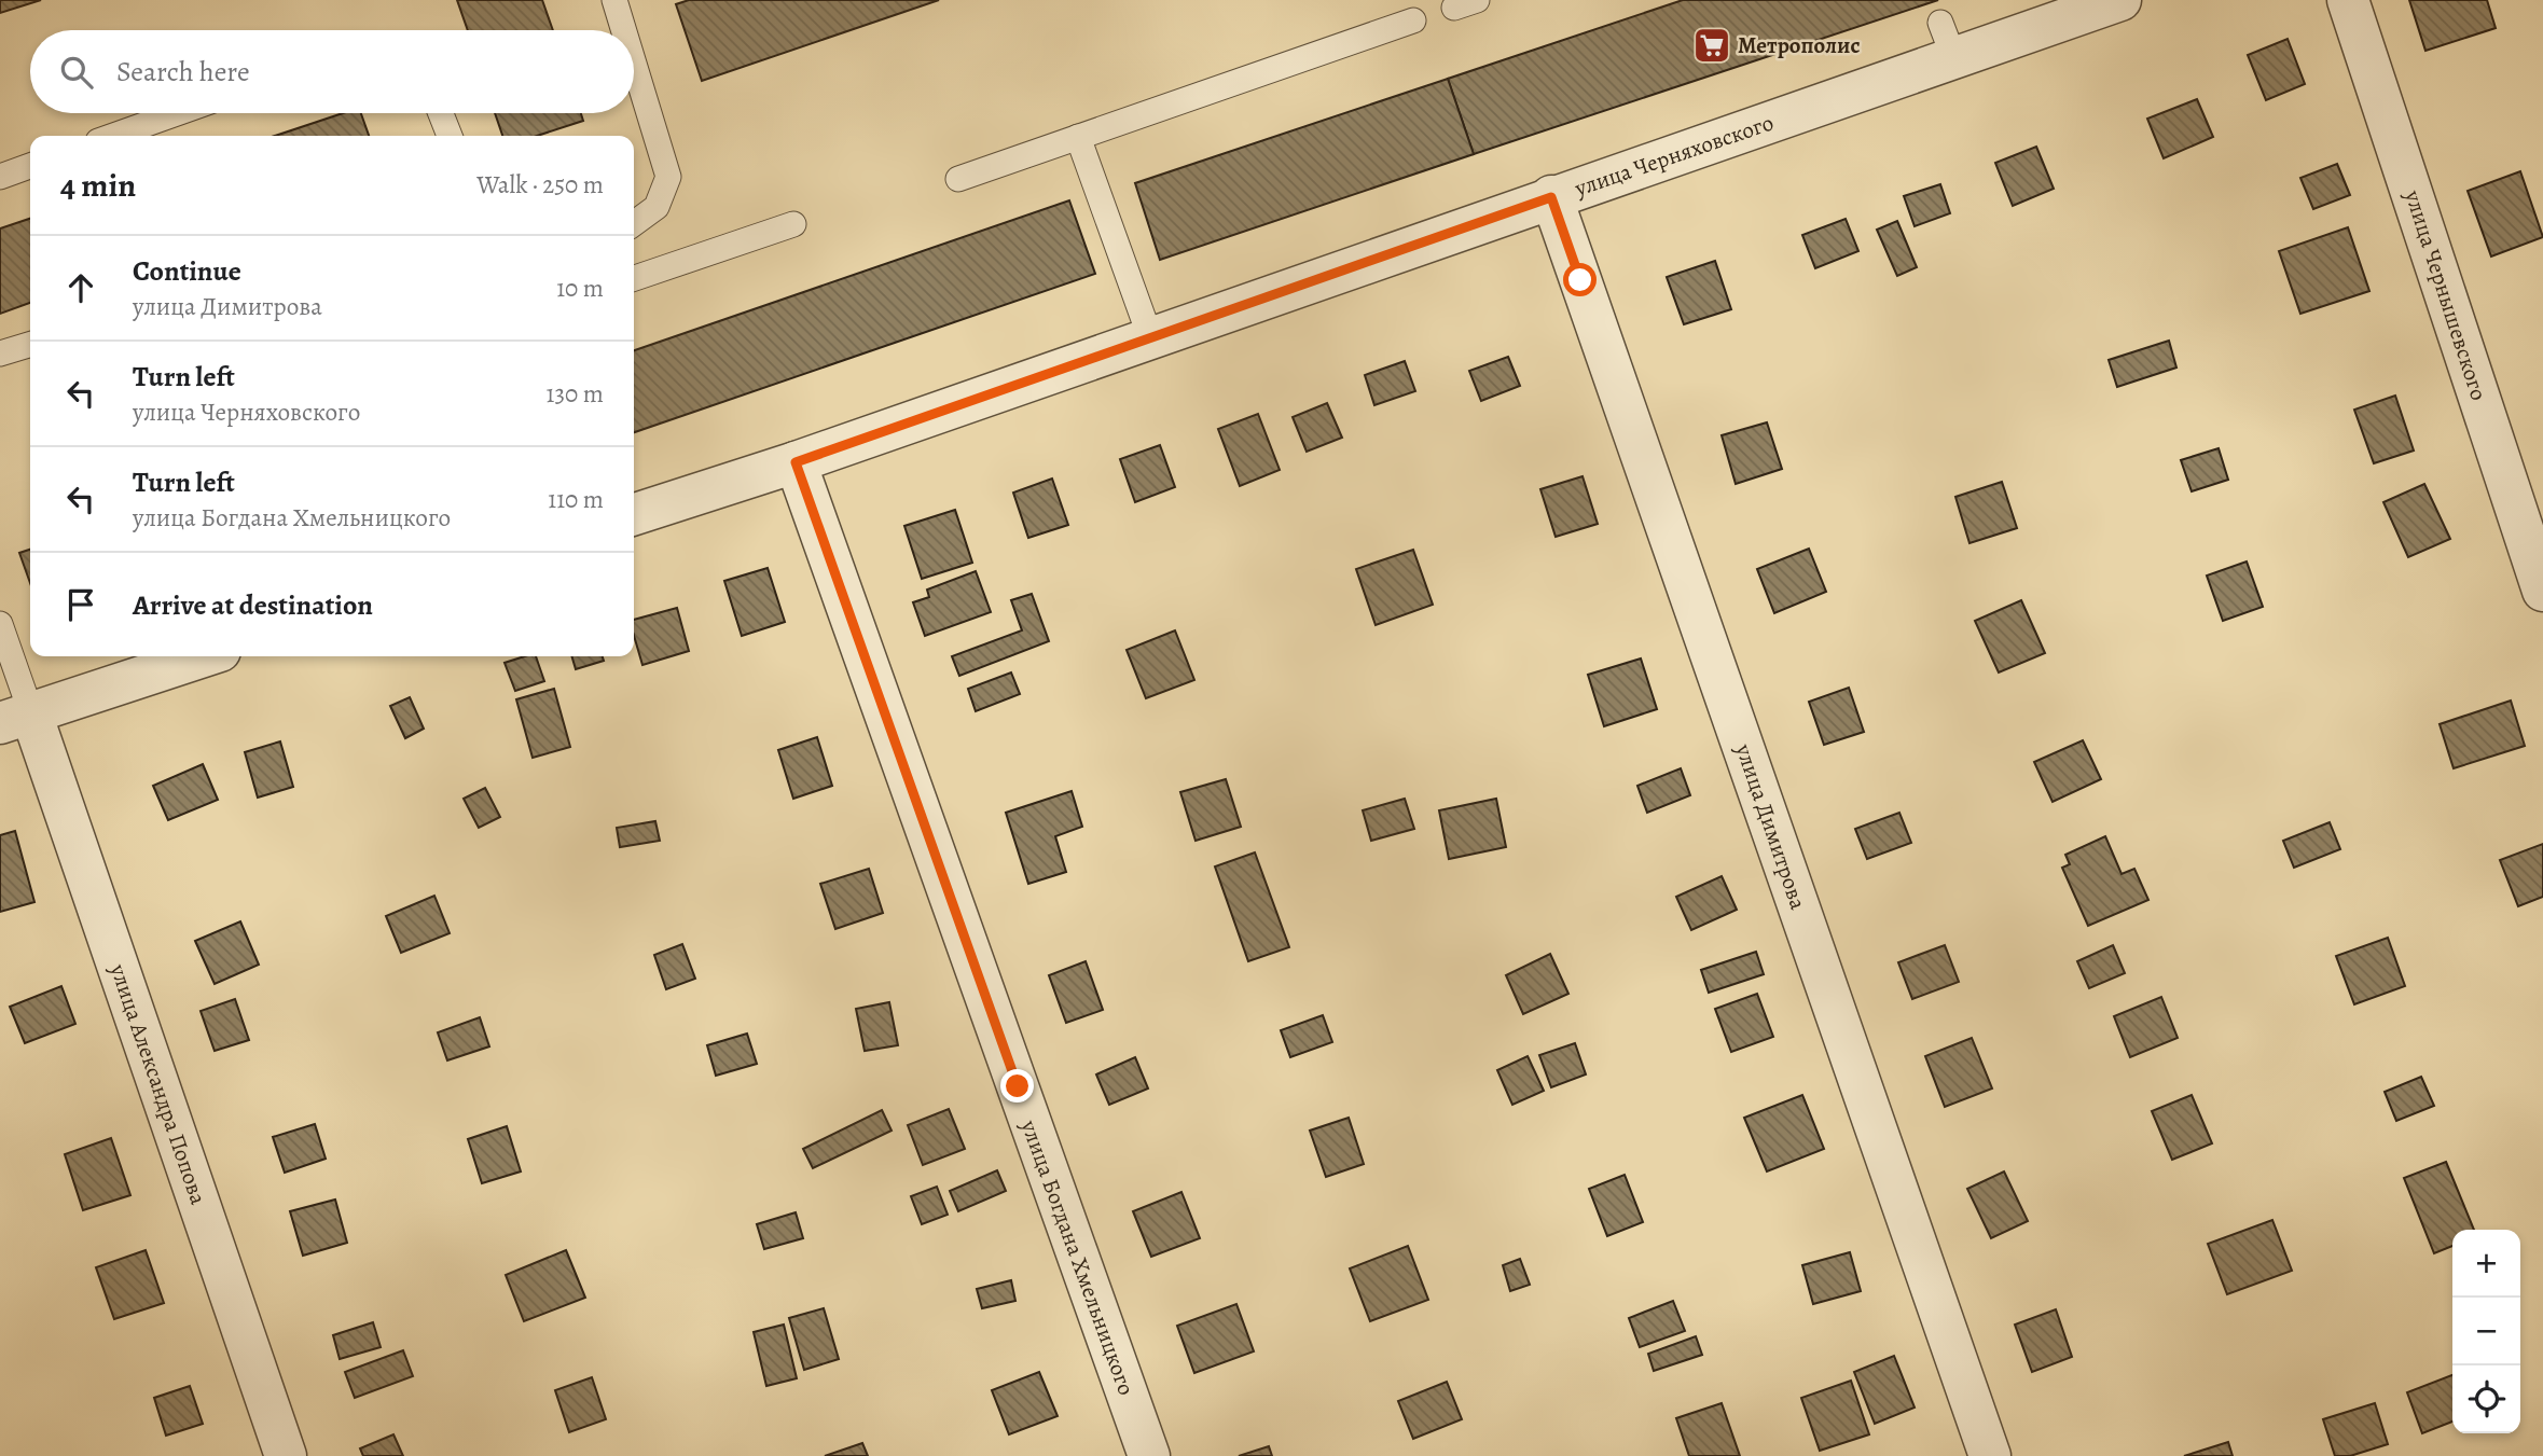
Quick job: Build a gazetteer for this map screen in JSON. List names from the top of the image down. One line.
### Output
{"streets":{"street":["улица Черняховского","улица Чернышевского","улица Димитрова","улица Александра Попова","улица Богдана Хмельницкого"]},"crossings":[["улица Черняховского","улица Димитрова"],["улица Черняховского","улица Богдана Хмельницкого"]],"places":{"supermarket":["Метрополис"]},"page":{"search":"Search here","heading":["4 min","Walk · 250 m"],"list":[["Continue","улица Димитрова","10 m"],["Turn left","улица Черняховского","130 m"],["Turn left","улица Богдана Хмельницкого","110 m"],"Arrive at destination"],"map_buttons":["+","−"]}}
